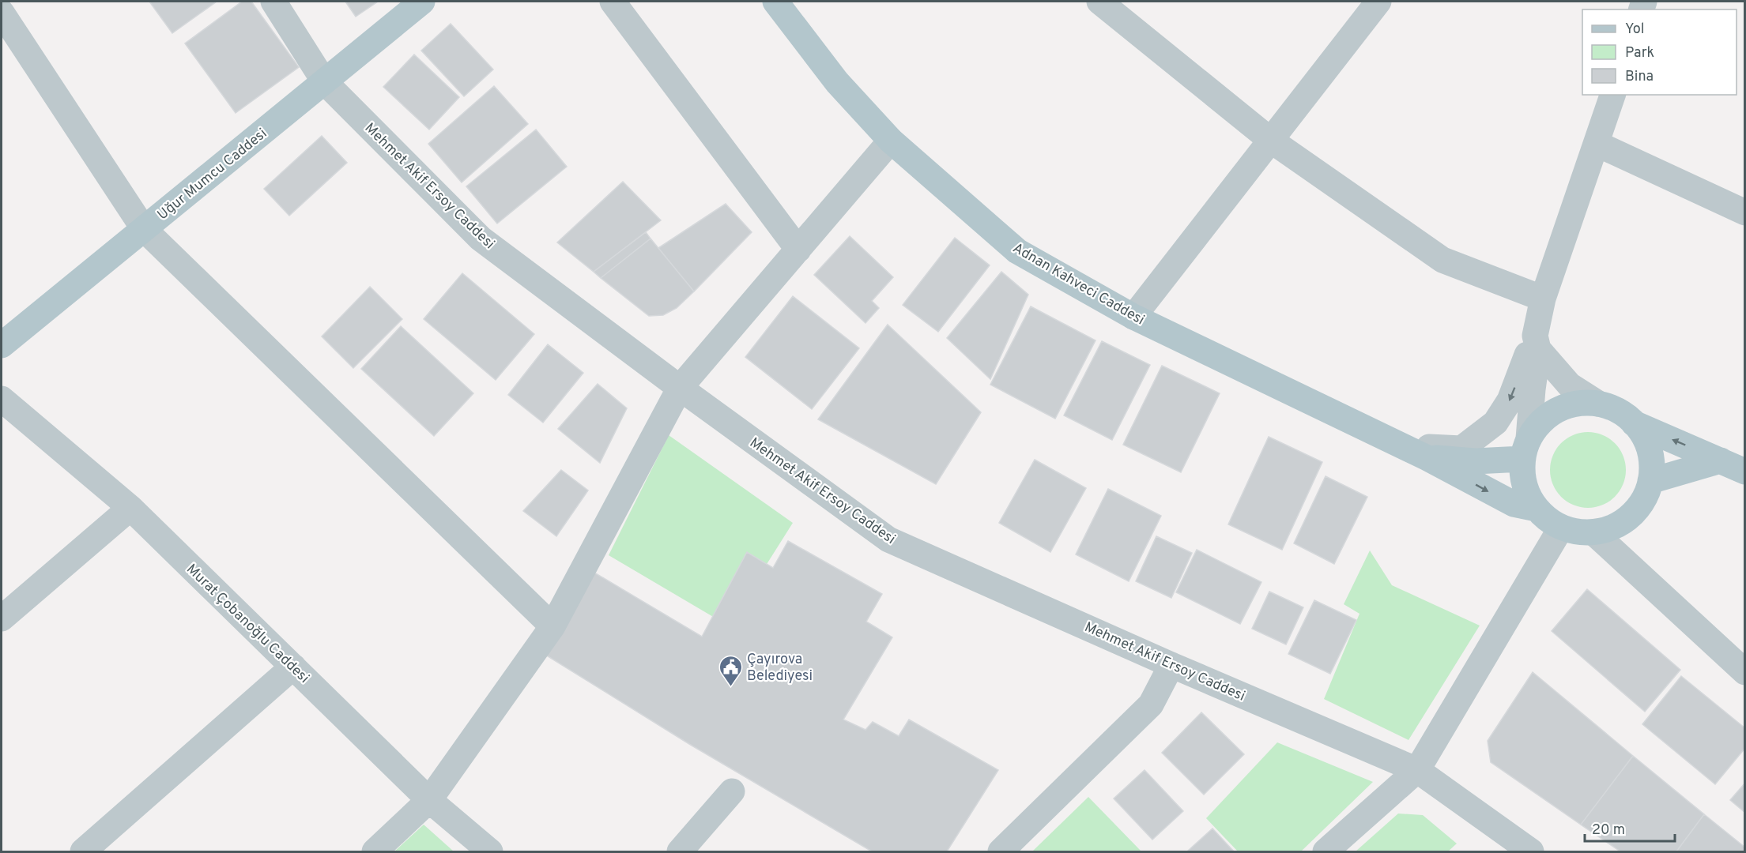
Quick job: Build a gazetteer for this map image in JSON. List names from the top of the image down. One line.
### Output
{"streets":{"main road":["Uğur Mumcu Caddesi","Adnan Kahveci Caddesi"],"street":["Mehmet Akif Ersoy Caddesi","Murat Çobanoğlu Caddesi"]},"crossings":[["Uğur Mumcu Caddesi","Mehmet Akif Ersoy Caddesi"]],"places":{"public building":["Çayırova Belediyesi"]},"legend":["Yol","Park","Bina"],"scale_bar":"20 m"}
